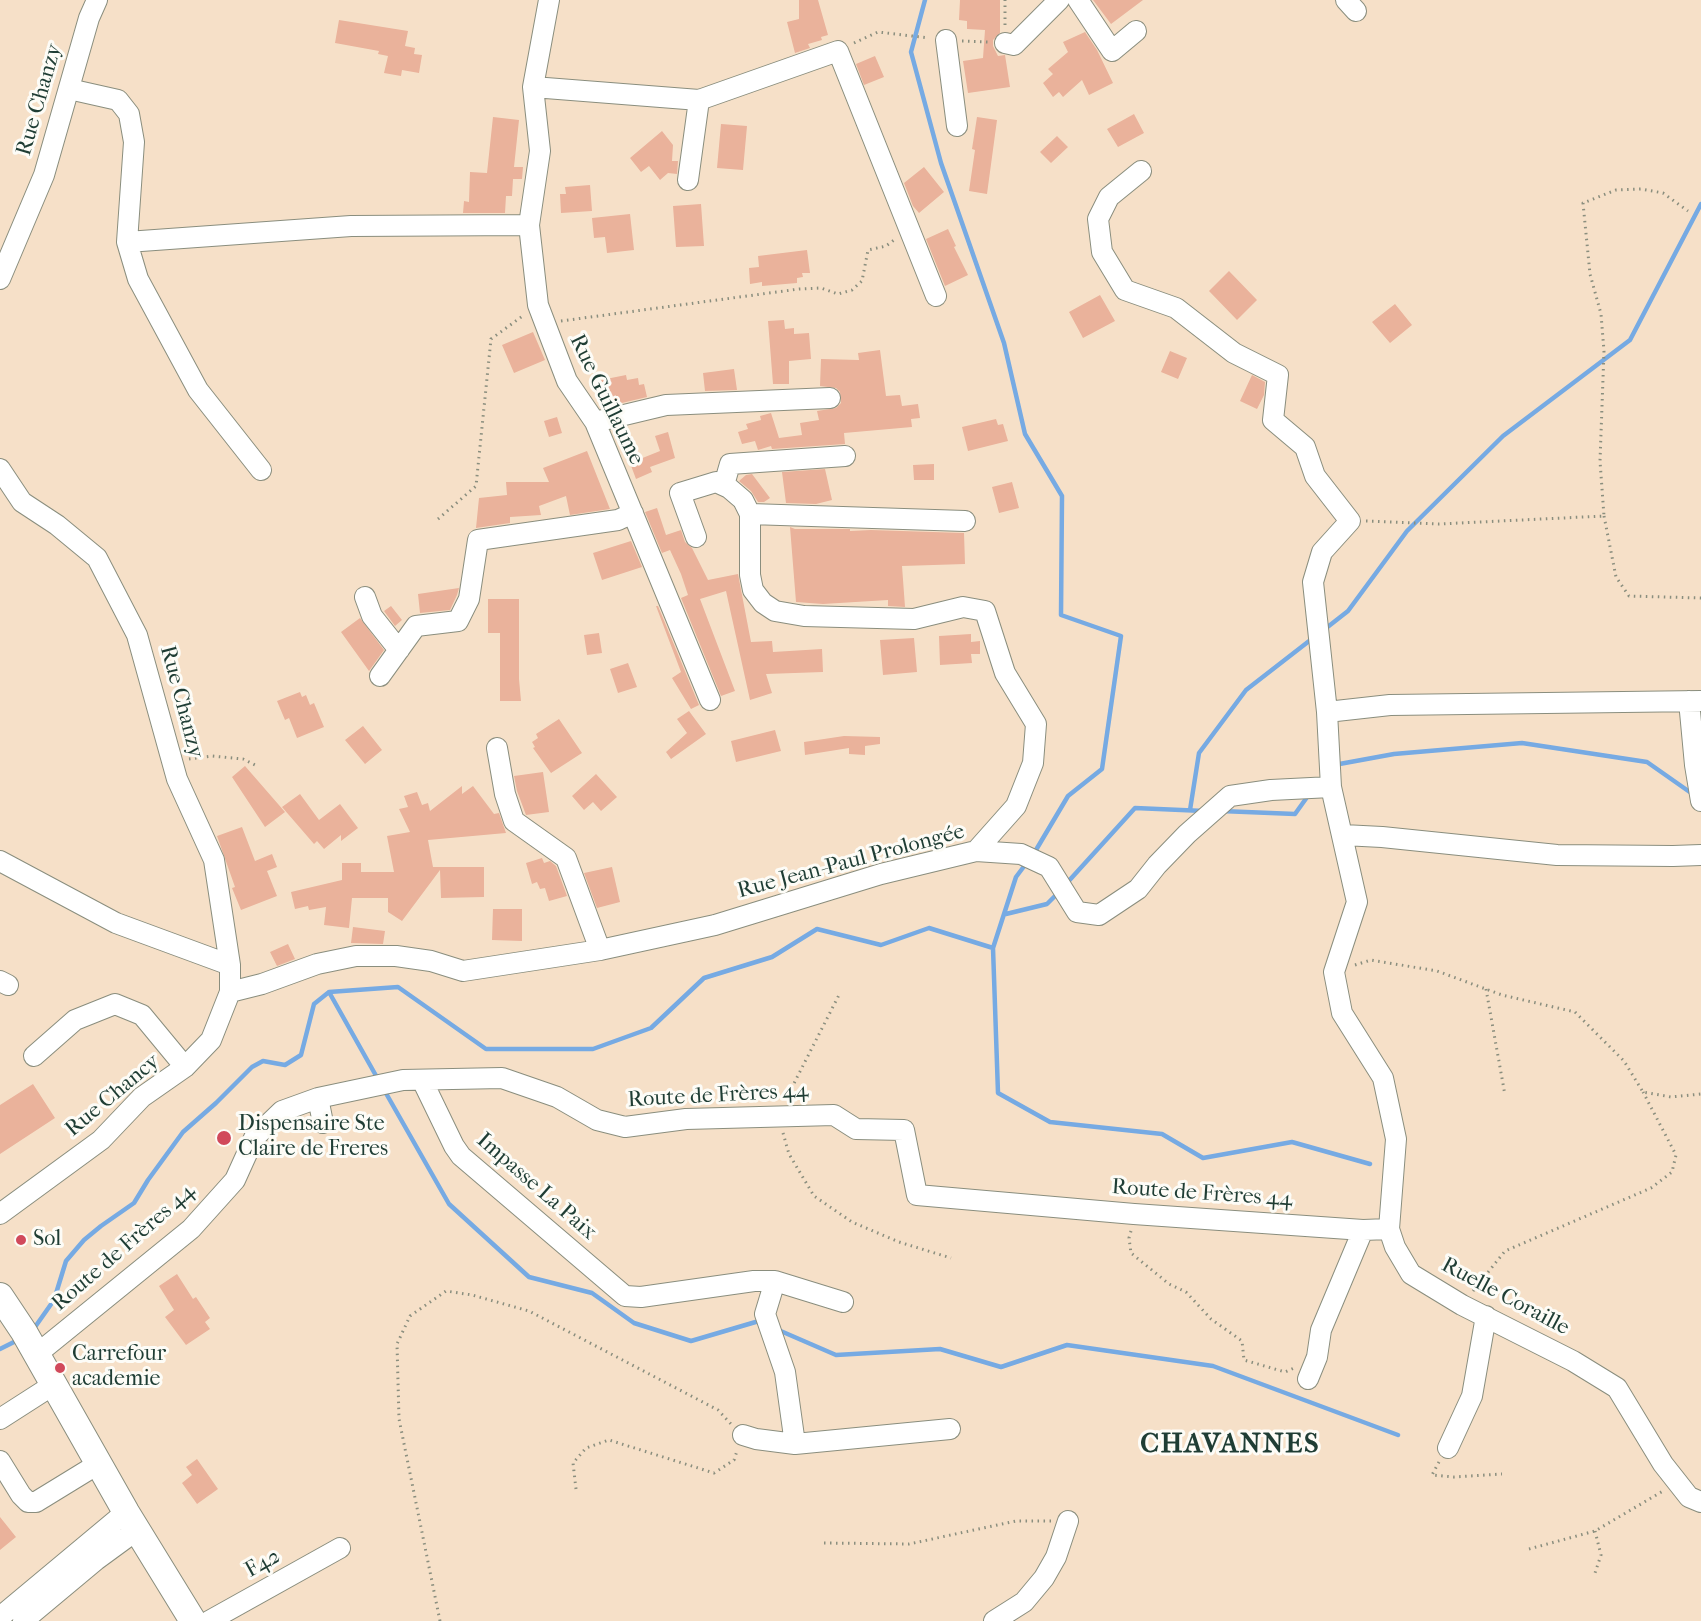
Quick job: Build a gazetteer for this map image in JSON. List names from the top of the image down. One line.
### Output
{"streets":{"street":["Rue Chanzy","Rue Guillaume","Rue Jean-Paul Prolongée","Rue Chancy","Route de Frères 44","Impasse La Paix","Ruelle Coraille","F42"]},"crossings":[["Rue Chanzy","Rue Jean-Paul Prolongée"],["Rue Chanzy","Rue Chancy"],["Rue Jean-Paul Prolongée","Rue Chancy"],["Rue Jean-Paul Prolongée","Ruelle Coraille"],["Route de Frères 44","Impasse La Paix"],["Route de Frères 44","Ruelle Coraille"]],"districts":["CHAVANNES"],"places":["Dispensaire Ste Claire de Freres","Sol","Carrefour academie"]}
